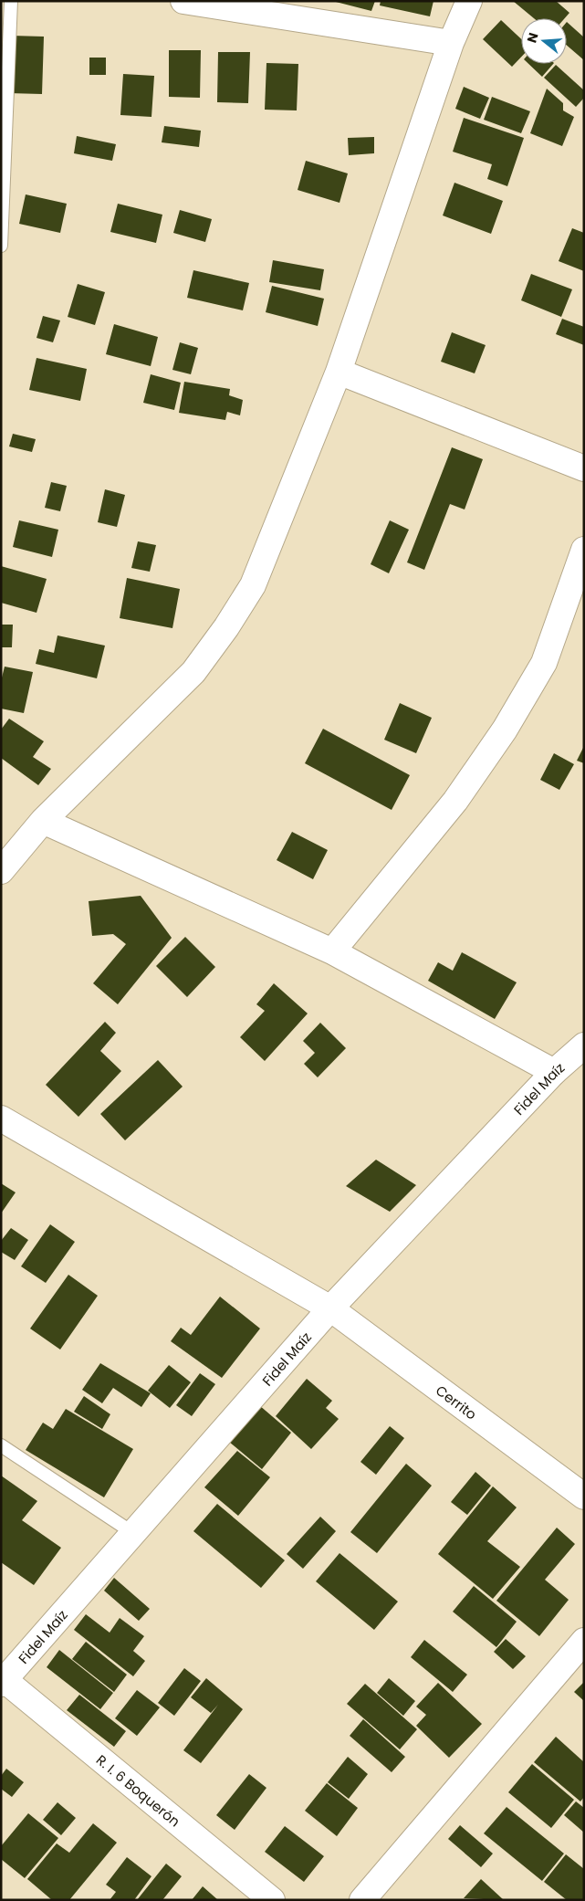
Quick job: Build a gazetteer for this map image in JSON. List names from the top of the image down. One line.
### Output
{"streets":{"street":["Fidel Maíz","Cerrito","R. I. 6 Boquerón"]},"crossings":[["Fidel Maíz","Cerrito"],["Fidel Maíz","R. I. 6 Boquerón"]],"north":"left"}
